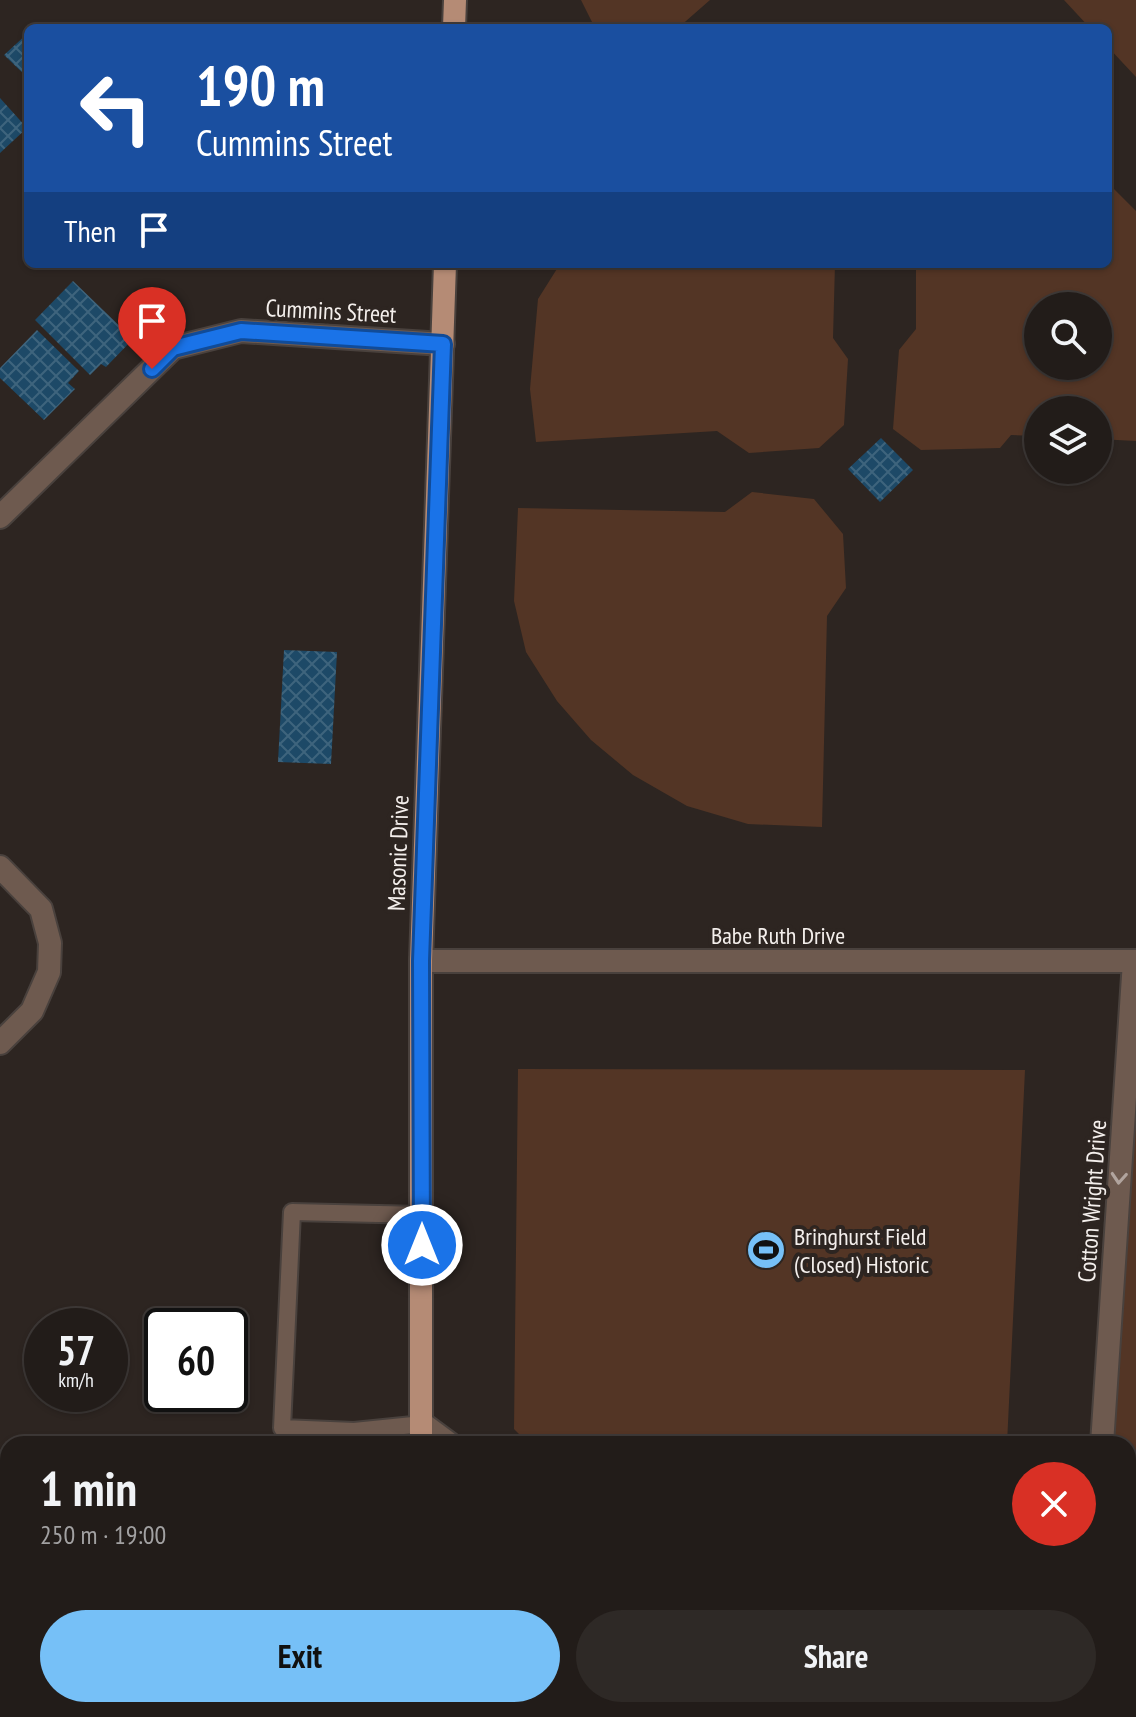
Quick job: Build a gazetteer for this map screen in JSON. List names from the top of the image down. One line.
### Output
{"streets":{"main road":["Masonic Drive"],"street":["Cummins Street","Babe Ruth Drive","Cotton Wright Drive"]},"crossings":[["Cummins Street","Masonic Drive"],["Masonic Drive","Babe Ruth Drive"],["Babe Ruth Drive","Cotton Wright Drive"]],"one_way":["Cotton Wright Drive"],"places":{"sports":["Bringhurst Field (Closed) Historic"]},"page":{"turn":["190 m","Cummins Street"],"then":"Then","speed":"57 km/h","limit":"60","heading":["1 min","250 m · 19:00"],"buttons":["Exit","Share"]}}
